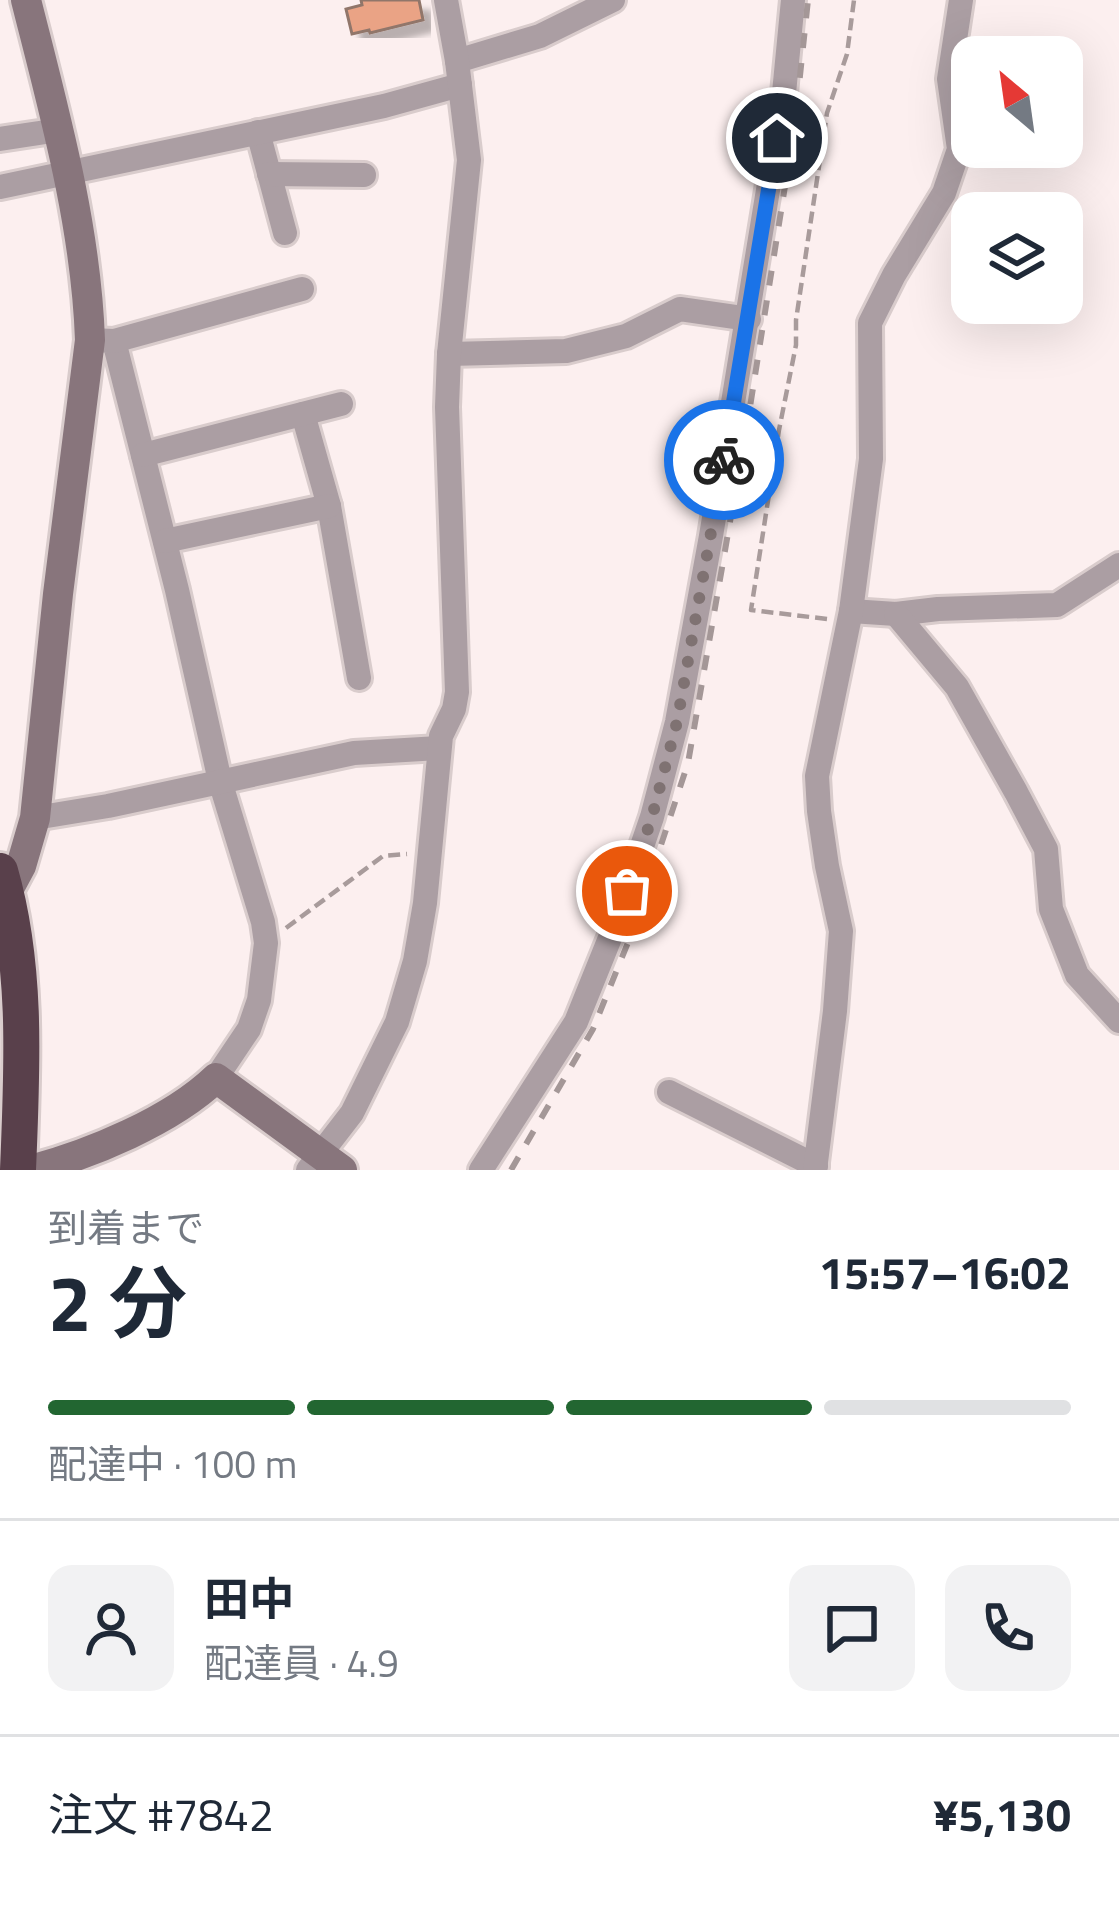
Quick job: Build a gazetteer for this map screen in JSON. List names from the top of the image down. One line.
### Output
{"north":"top left","page":{"heading":["2 分","到着まで","15:57–16:02"],"panel":["田中","配達員 · 4.9","注文 #7842","¥5,130"],"bar":"配達中 · 100 m"}}
